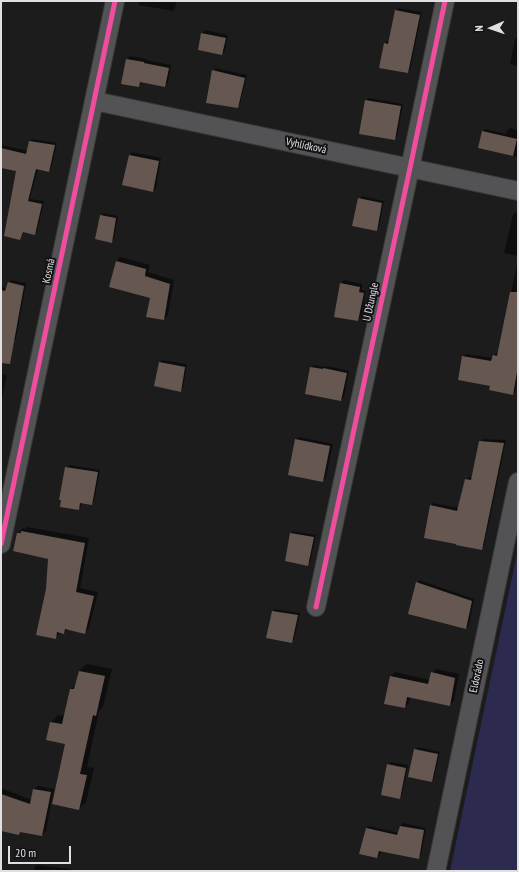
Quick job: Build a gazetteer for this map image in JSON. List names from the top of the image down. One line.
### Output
{"streets":{"street":["Vyhlídková","Kosmá","U Džungle","Eldorádo"]},"crossings":[["Vyhlídková","Kosmá"],["Vyhlídková","U Džungle"]],"scale_bar":"20 m","north":"left"}
